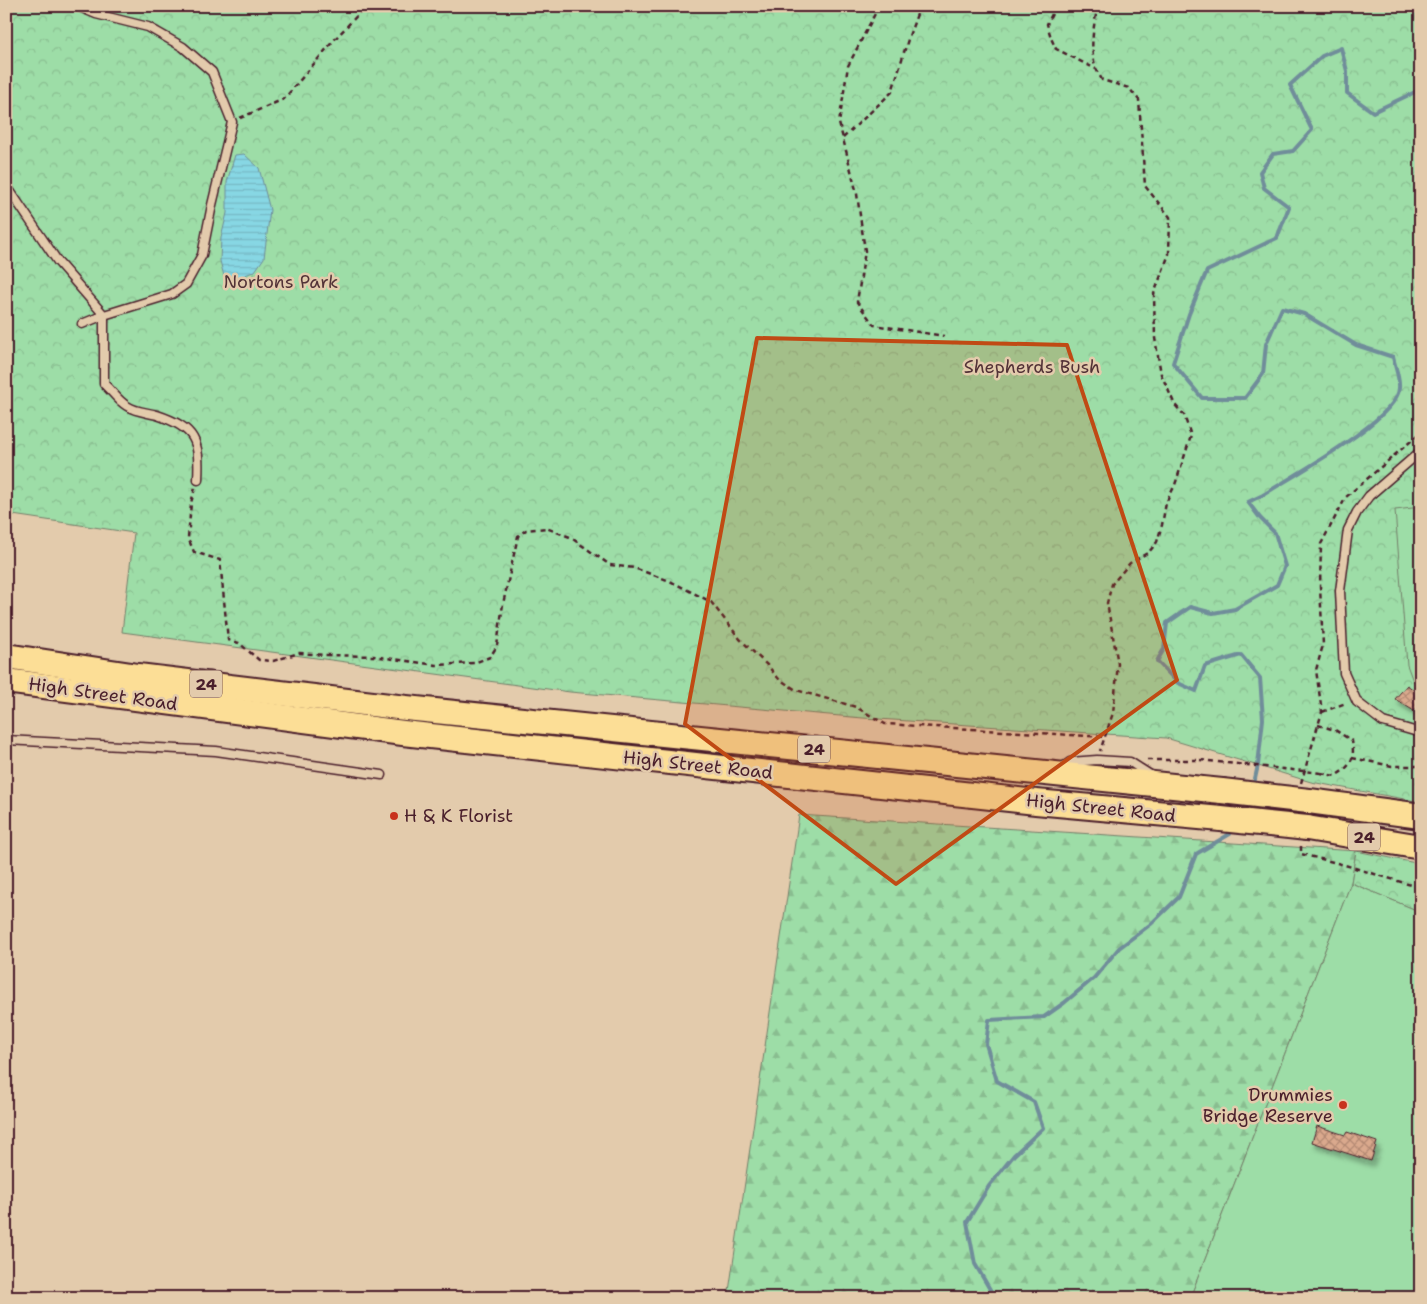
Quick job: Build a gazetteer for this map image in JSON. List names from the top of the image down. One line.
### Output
{"streets":{"main road":["24","High Street Road"]},"parks":["Nortons Park","Shepherds Bush"],"places":["H & K Florist","Drummies Bridge Reserve"]}
